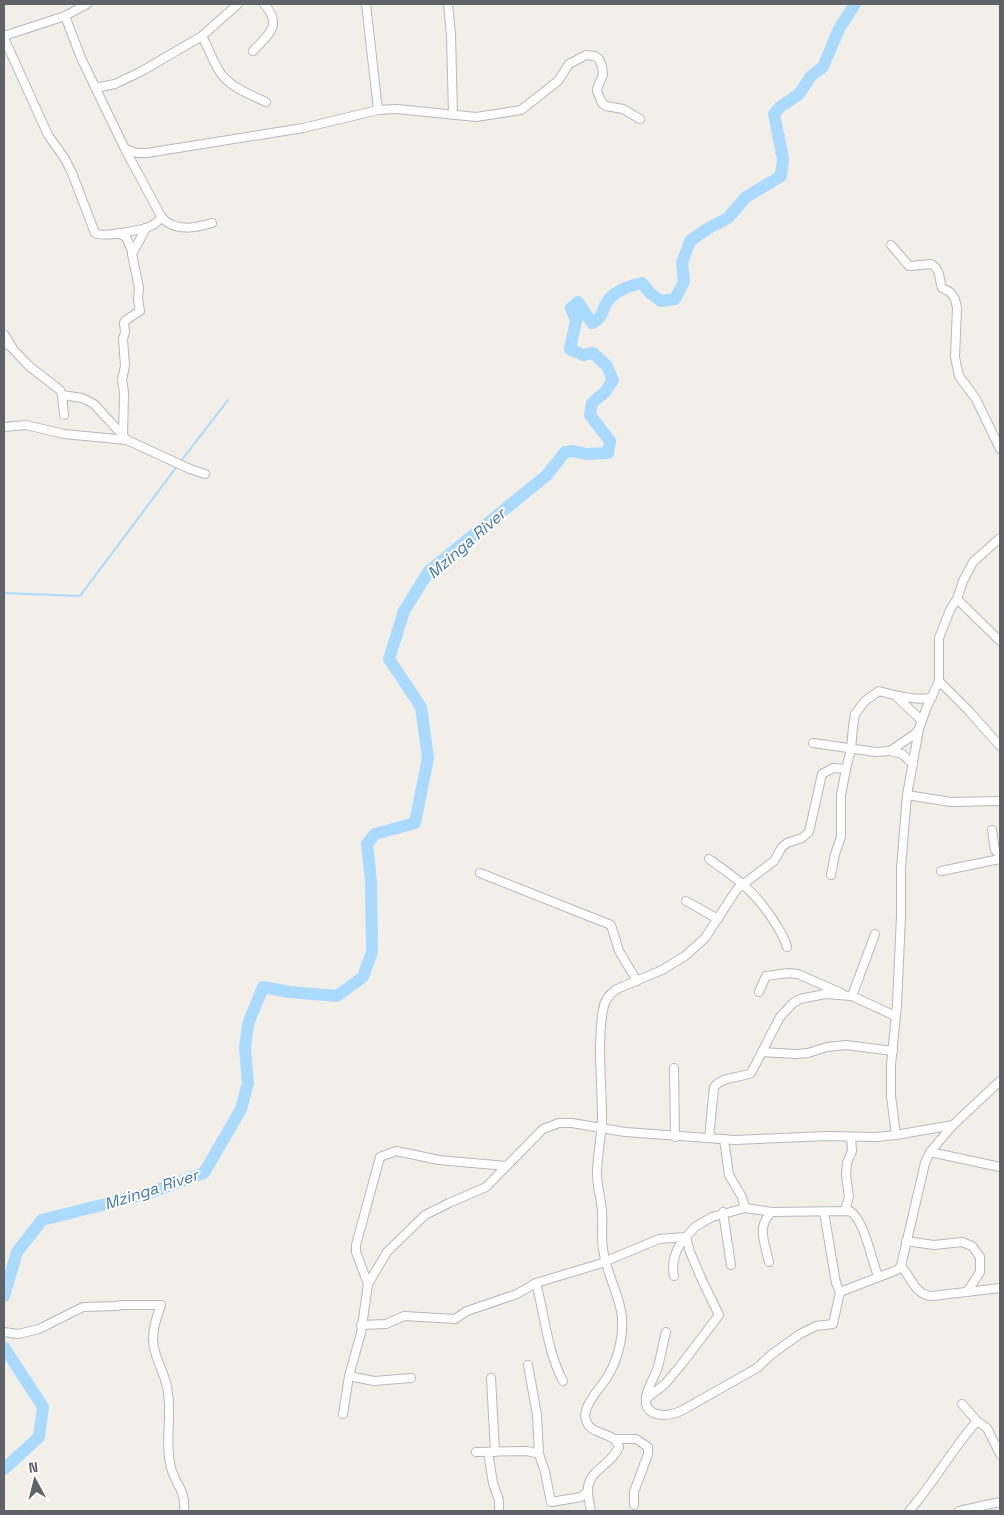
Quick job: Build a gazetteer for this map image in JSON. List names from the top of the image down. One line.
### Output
{"water":["Mzinga River"],"north":"top"}
